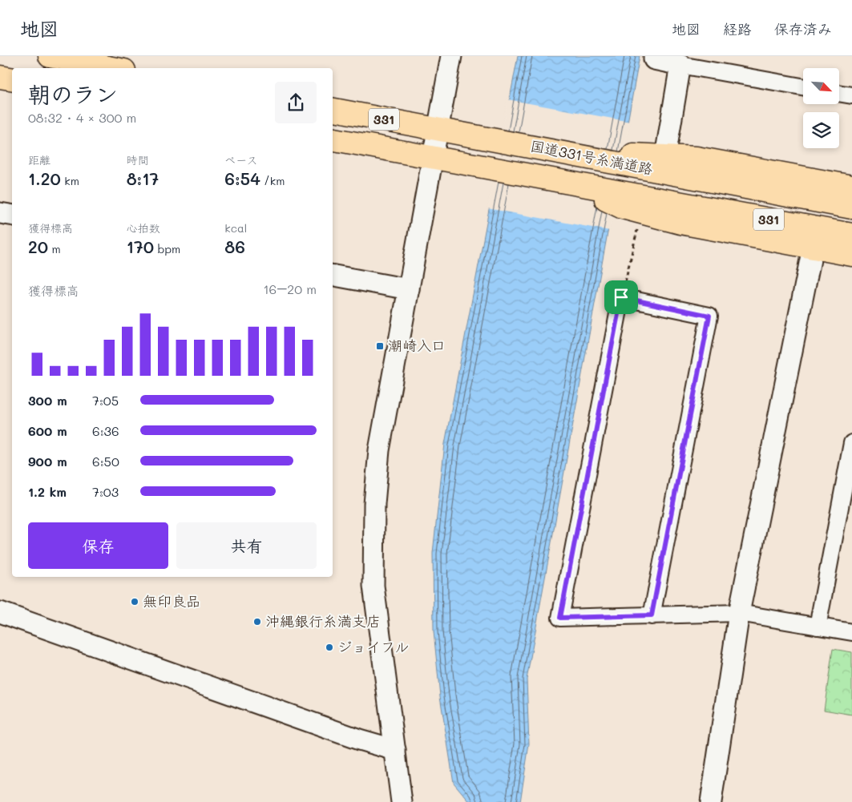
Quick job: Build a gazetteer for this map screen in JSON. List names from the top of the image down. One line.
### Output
{"streets":{"highway":["331","国道331号糸満道路"]},"places":{"transit":["潮崎入口"],"other":["無印良品","沖縄銀行糸満支店","ジョイフル"]},"north":"bottom right","page":{"header":"地図","nav":["地図","経路","保存済み"],"heading":["朝のラン","08:32 · 4 × 300 m"],"stats":[["距離","1.20 km"],["時間","8:17"],["ペース","6:54 /km"],["獲得標高","20 m"],["心拍数","170 bpm"],["kcal","86"]],"chart":["獲得標高","16–20 m"],"list":[{"name":"300 m","note":"7:05"},{"name":"600 m","note":"6:36"},{"name":"900 m","note":"6:50"},{"name":"1.2 km","note":"7:03"}],"buttons":["保存","共有"]}}
